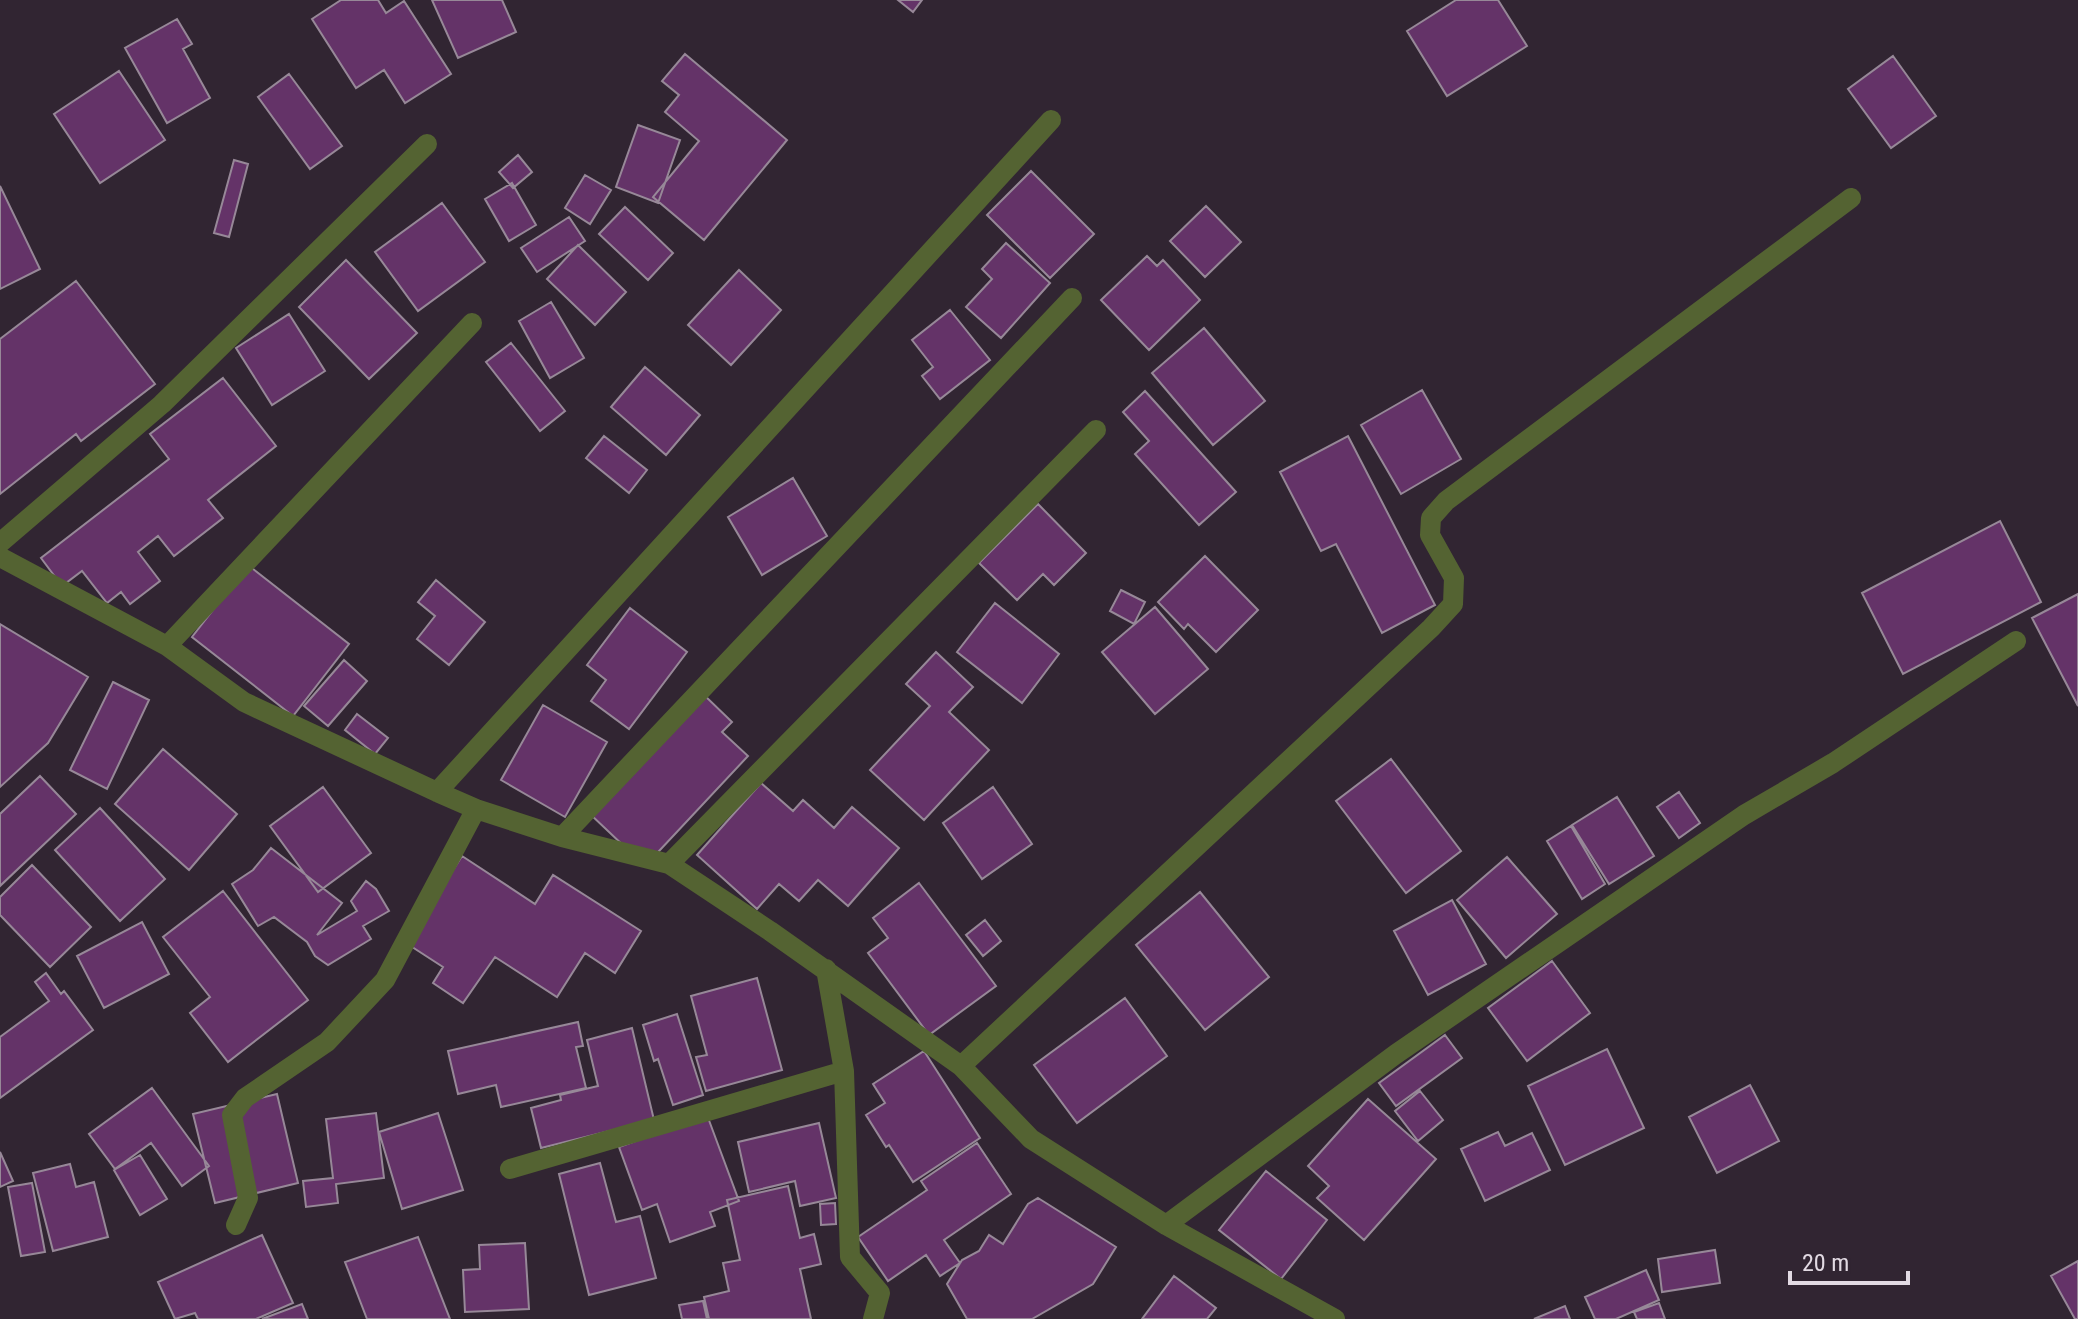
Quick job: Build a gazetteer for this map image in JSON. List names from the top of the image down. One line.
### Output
{"scale_bar":"20 m"}
